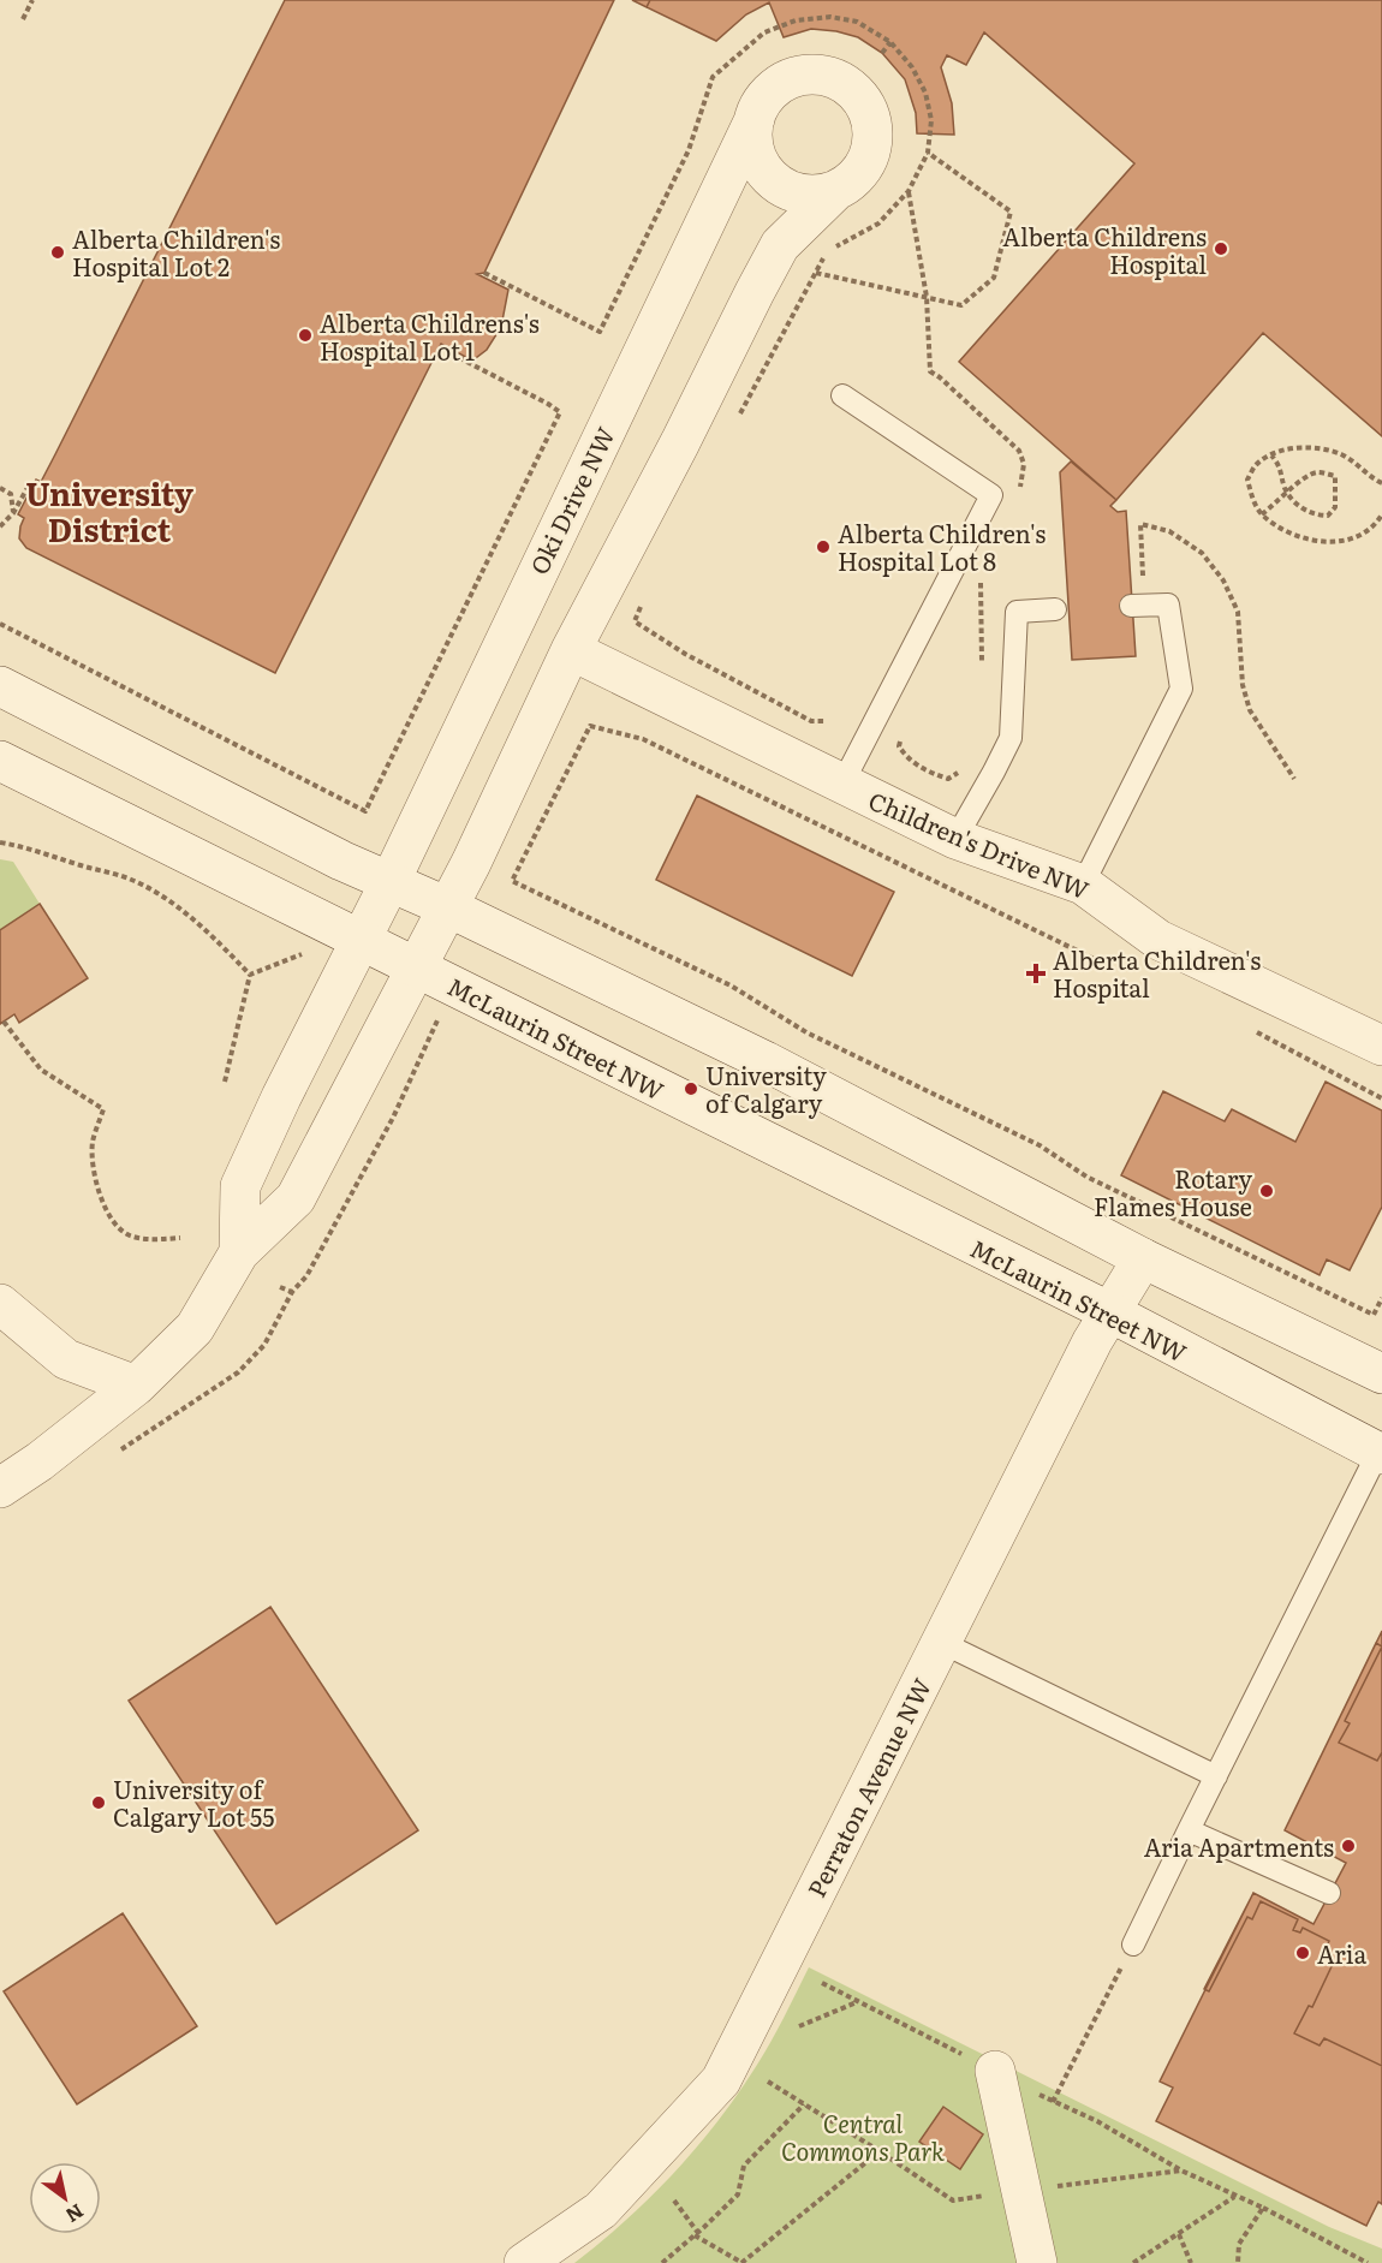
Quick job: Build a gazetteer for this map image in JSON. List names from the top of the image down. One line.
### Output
{"streets":{"street":["Oki Drive NW","Children's Drive NW","McLaurin Street NW","Perraton Avenue NW"]},"crossings":[["Oki Drive NW","McLaurin Street NW"],["McLaurin Street NW","Perraton Avenue NW"]],"districts":["University District"],"parks":["Central Commons Park"],"places":{"other":["Alberta Childrens Hospital","Alberta Children's Hospital Lot 2","Alberta Childrens's Hospital Lot 1","Alberta Children's Hospital Lot 8","University of Calgary","Rotary Flames House","University of Calgary Lot 55","Aria Apartments","Aria"],"health":["Alberta Children's Hospital"]},"north":"bottom right"}
